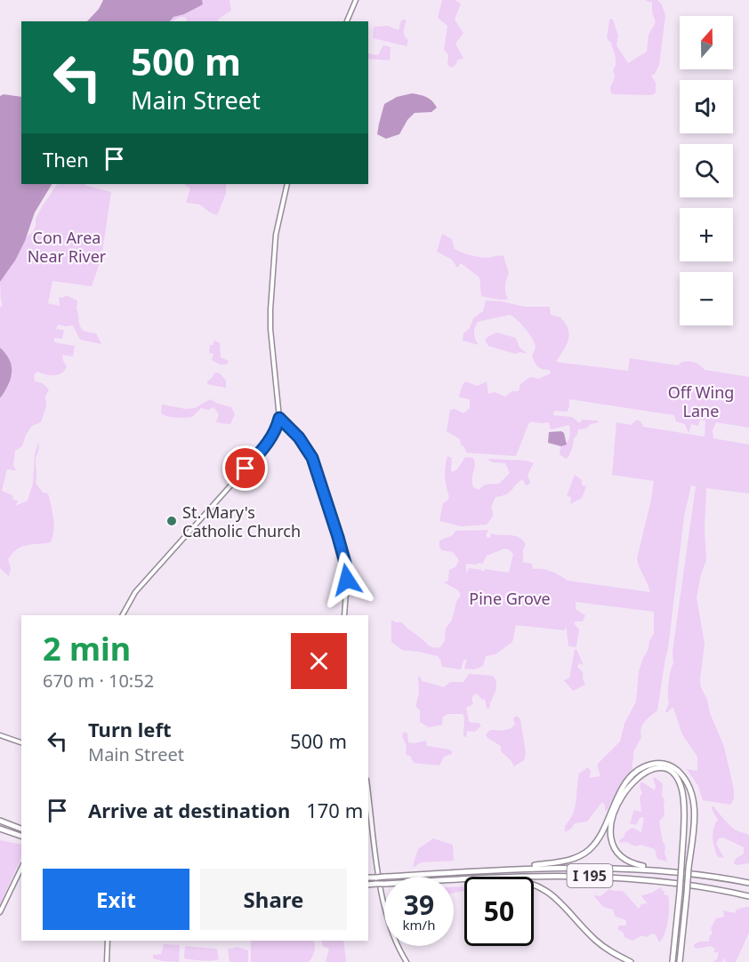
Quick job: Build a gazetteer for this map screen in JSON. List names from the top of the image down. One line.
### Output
{"streets":{"highway":["I 195"]},"parks":["Con Area Near River","Off Wing Lane","Pine Grove"],"places":["St. Mary's Catholic Church"],"north":"top","page":{"map_buttons":["+","−"],"turn":["500 m","Main Street"],"then":"Then","heading":["2 min","670 m · 10:52"],"list":[{"name":"Turn left","note":"Main Street","value":"500 m"},{"name":"Arrive at destination","value":"170 m"}],"buttons":["Exit","Share"],"speed":"39 km/h","limit":"50"}}
